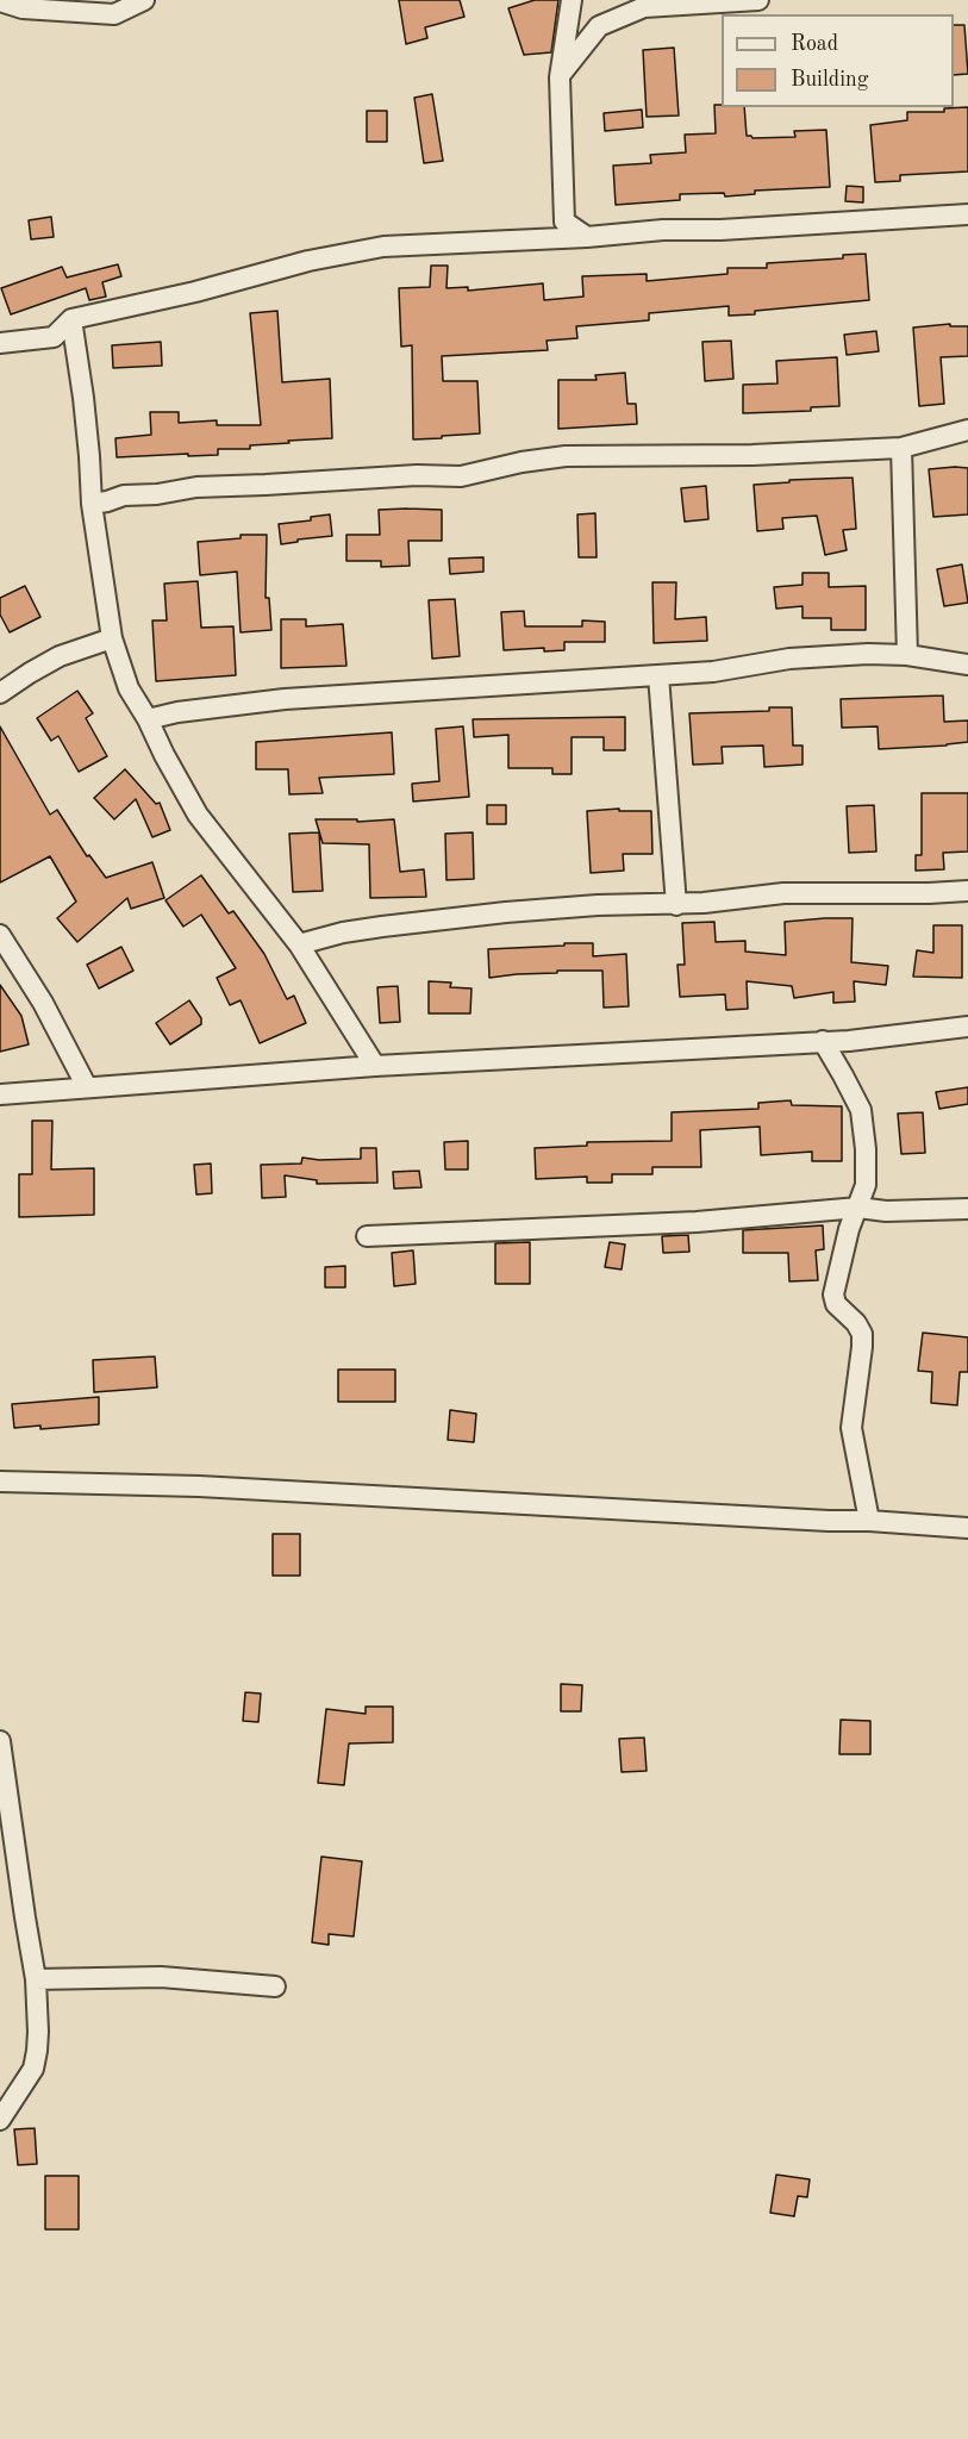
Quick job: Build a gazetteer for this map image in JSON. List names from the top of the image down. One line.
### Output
{"legend":["Road","Building"]}
